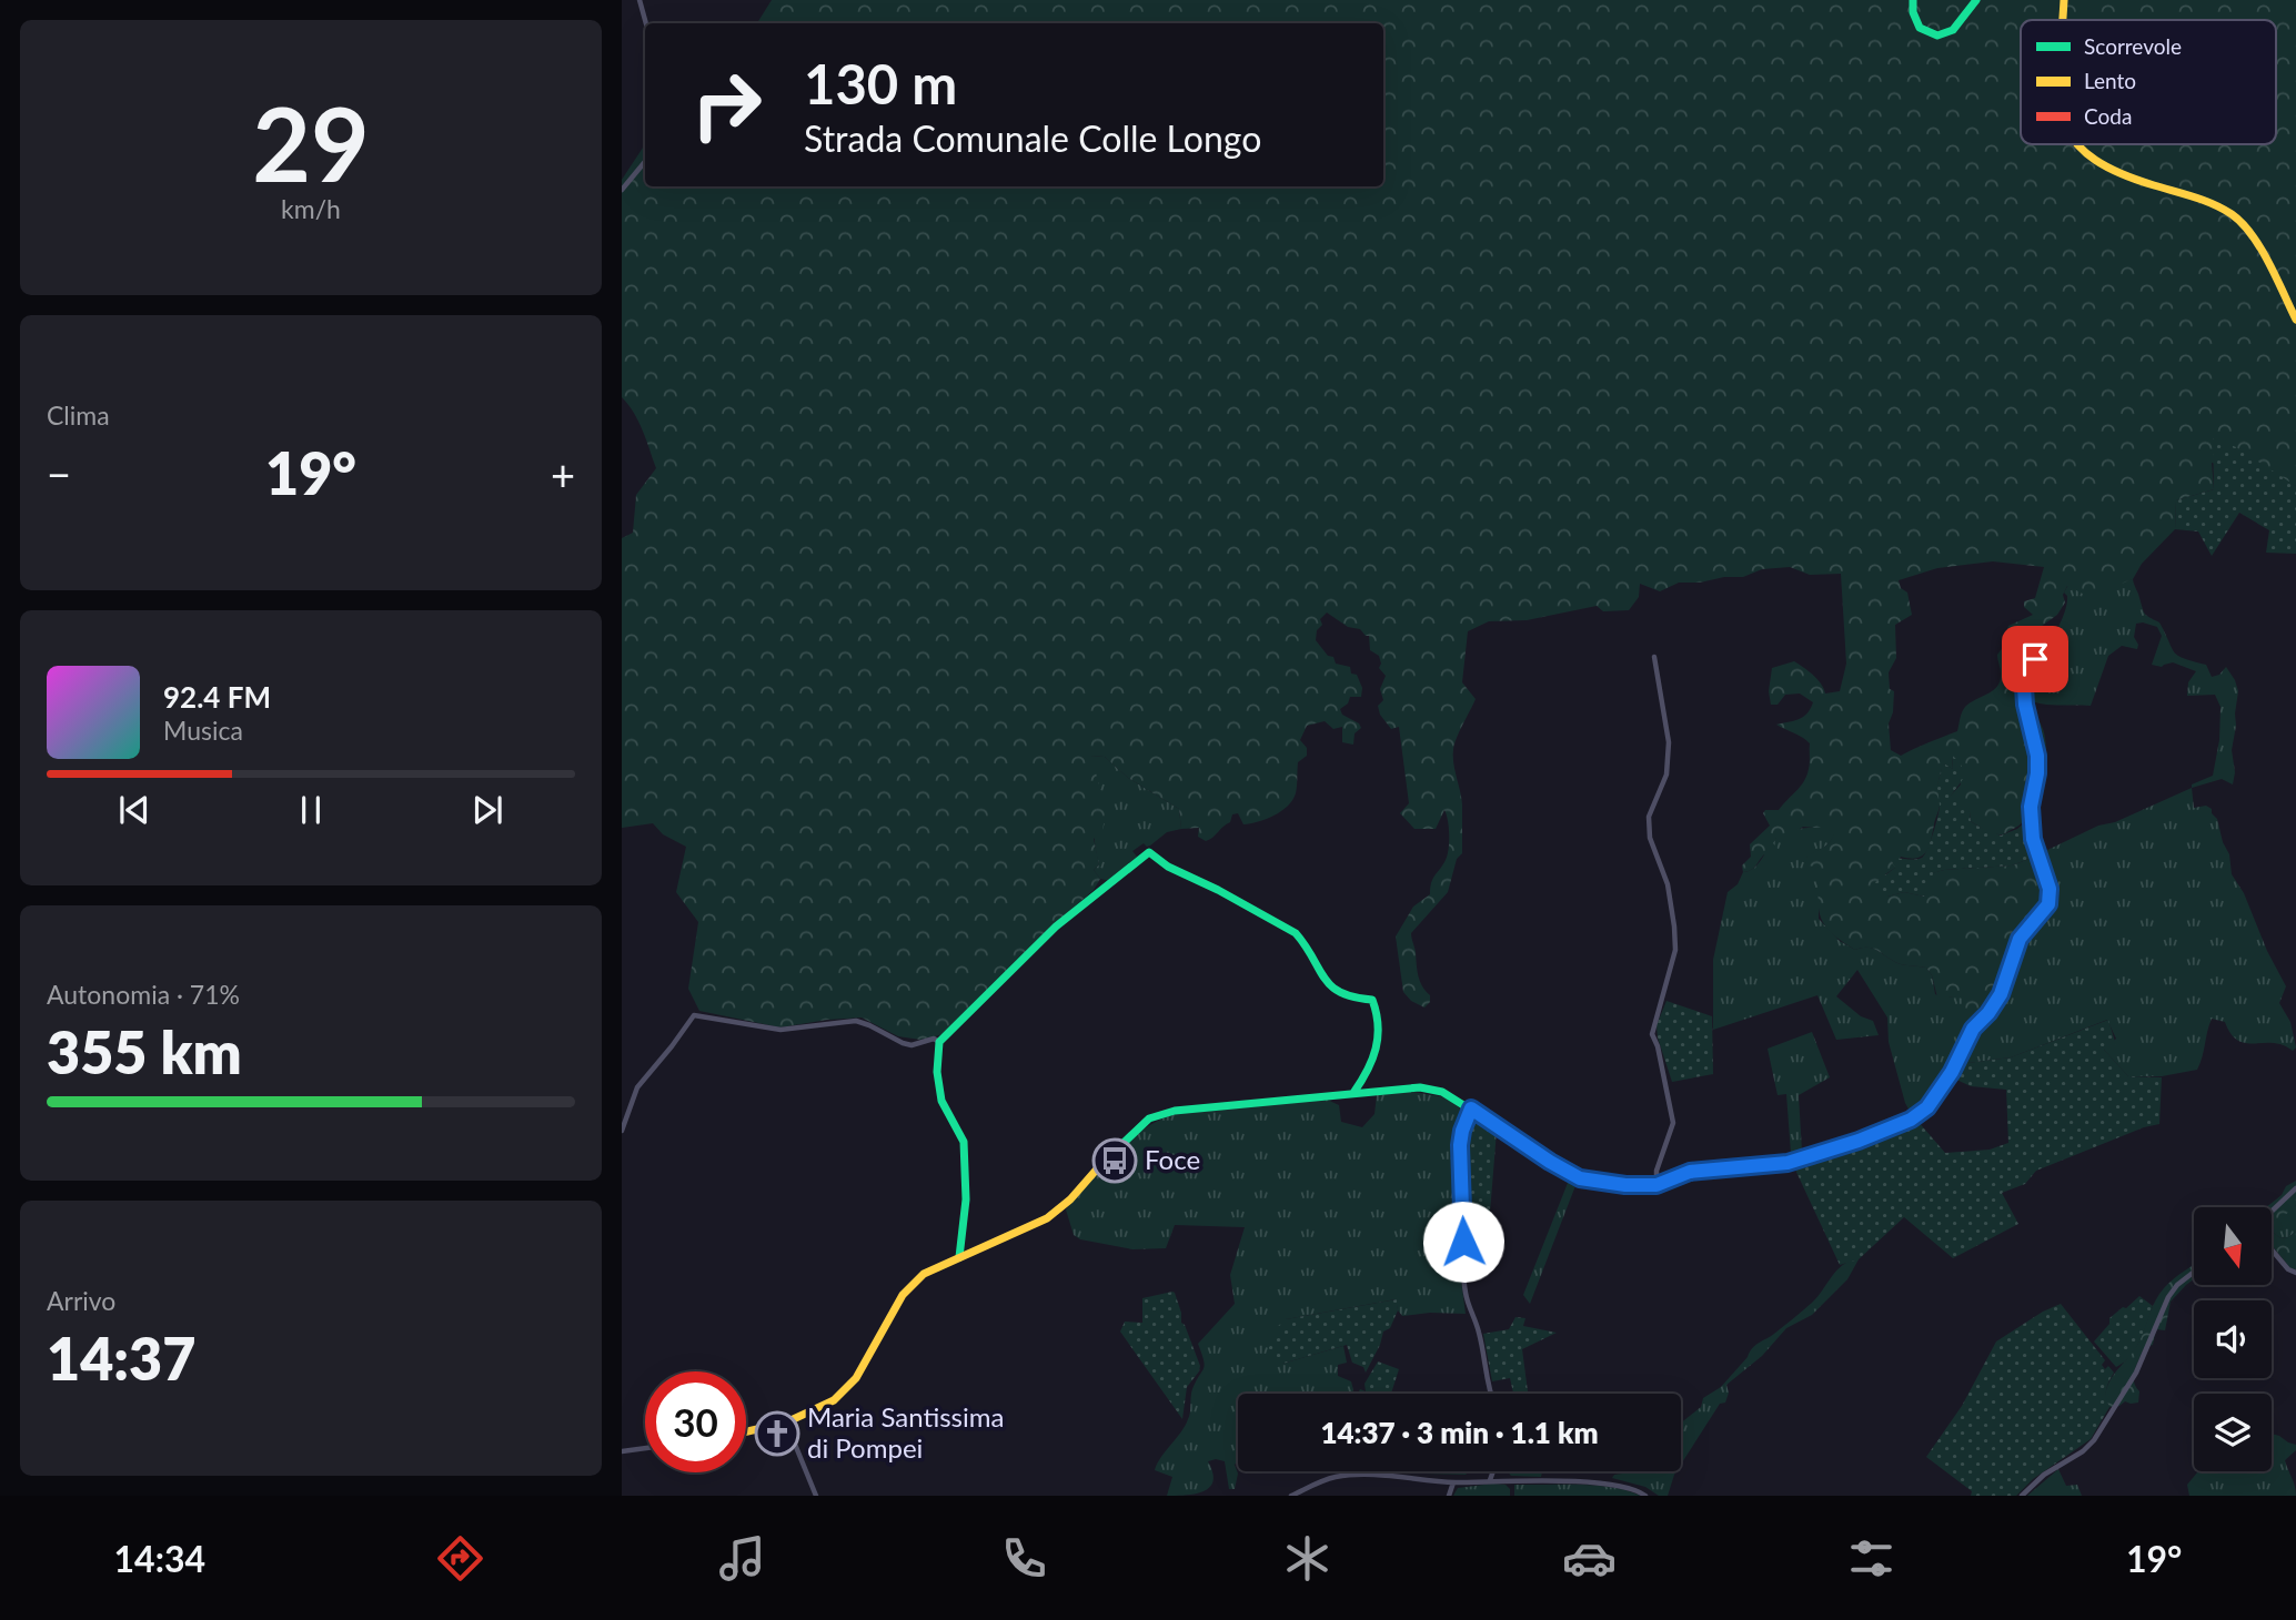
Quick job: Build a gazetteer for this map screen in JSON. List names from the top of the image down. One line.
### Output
{"places":{"bus stop":["Foce"],"church":["Maria Santissima di Pompei"]},"legend":["Scorrevole","Lento","Coda"],"north":"bottom","page":{"tile":[["29","km/h"],"Clima",["Autonomia · 71%","355 km"],["Arrivo","14:37"]],"turn":["130 m","Strada Comunale Colle Longo"],"heat":["−","19°","+"],"song":["92.4 FM","Musica"],"limit":"30","trip":"14:37 · 3 min · 1.1 km","tabs":["14:34","19°"]}}
